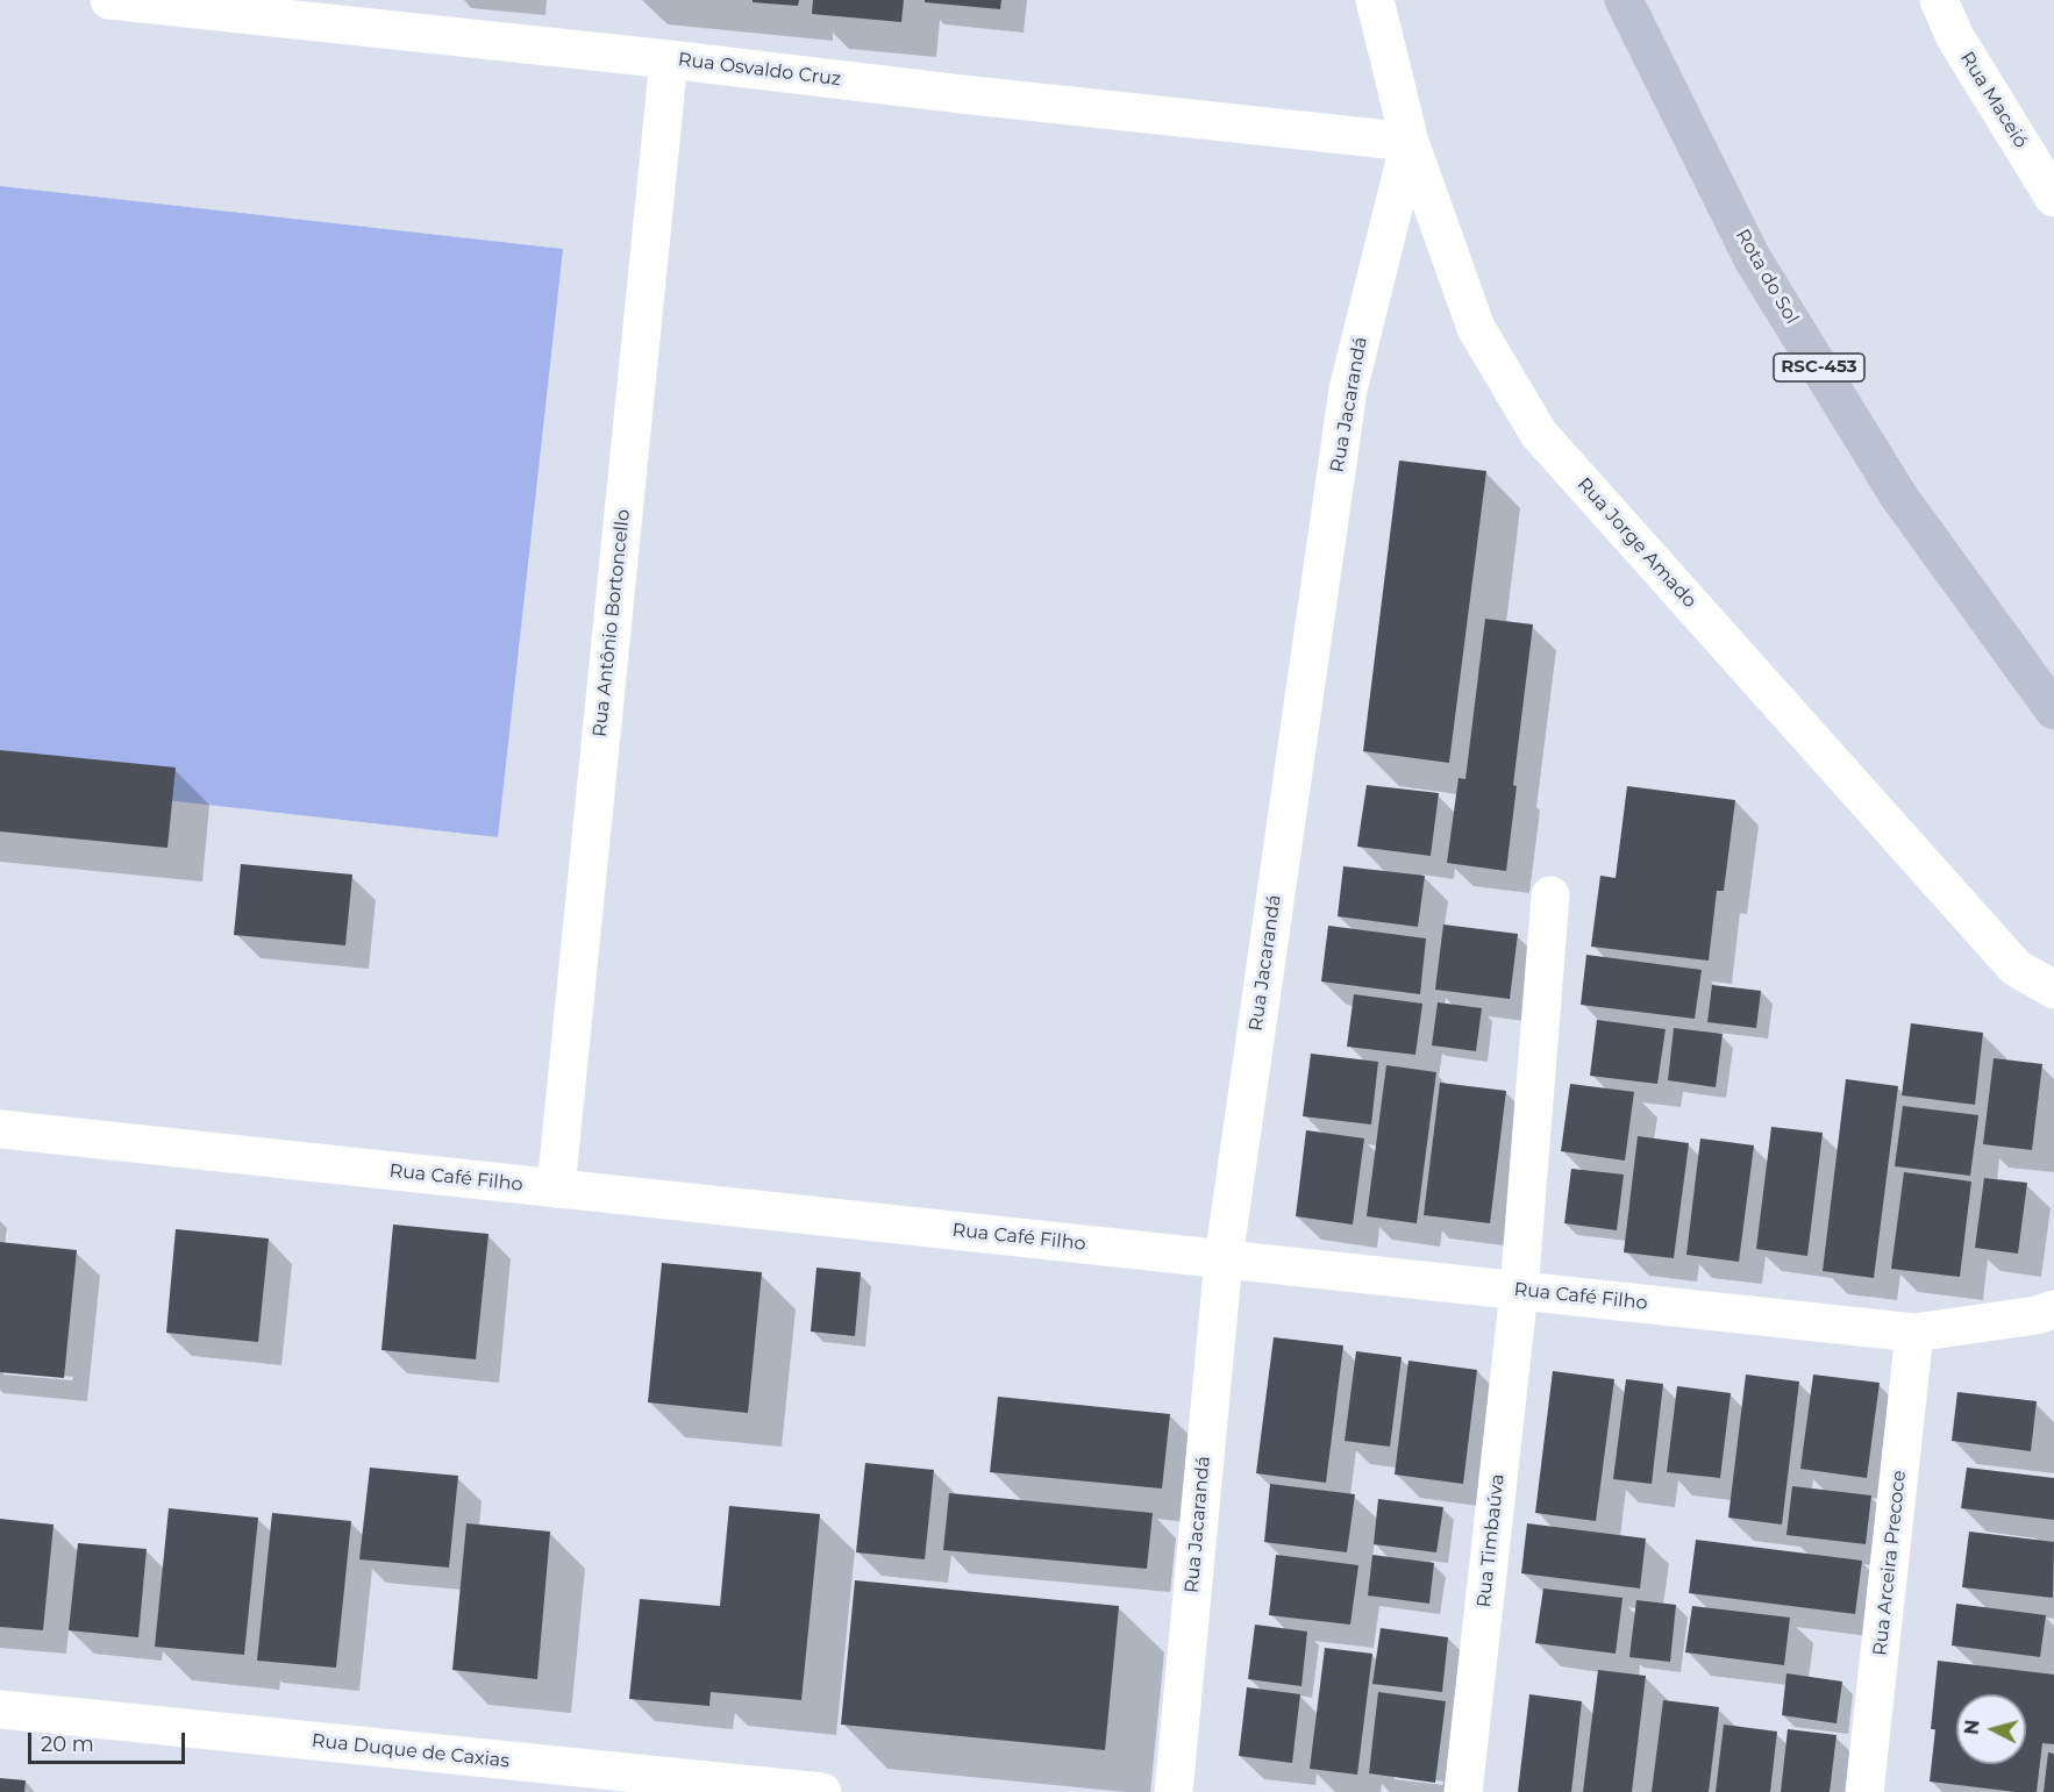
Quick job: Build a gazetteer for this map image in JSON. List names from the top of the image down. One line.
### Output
{"streets":{"highway":["Rota do Sol","RSC-453"],"street":["Rua Osvaldo Cruz","Rua Maceió","Rua Jacarandá","Rua Jorge Amado","Rua Antônio Bortoncello","Rua Café Filho","Rua Timbaúva","Rua Arceira Precoce","Rua Duque de Caxias"]},"crossings":[["Rua Osvaldo Cruz","Rua Jacarandá"],["Rua Osvaldo Cruz","Rua Jorge Amado"],["Rua Osvaldo Cruz","Rua Antônio Bortoncello"],["Rua Jacarandá","Rua Jorge Amado"],["Rua Jacarandá","Rua Café Filho"],["Rua Antônio Bortoncello","Rua Café Filho"],["Rua Café Filho","Rua Timbaúva"],["Rua Café Filho","Rua Arceira Precoce"]],"scale_bar":"20 m","north":"left"}
